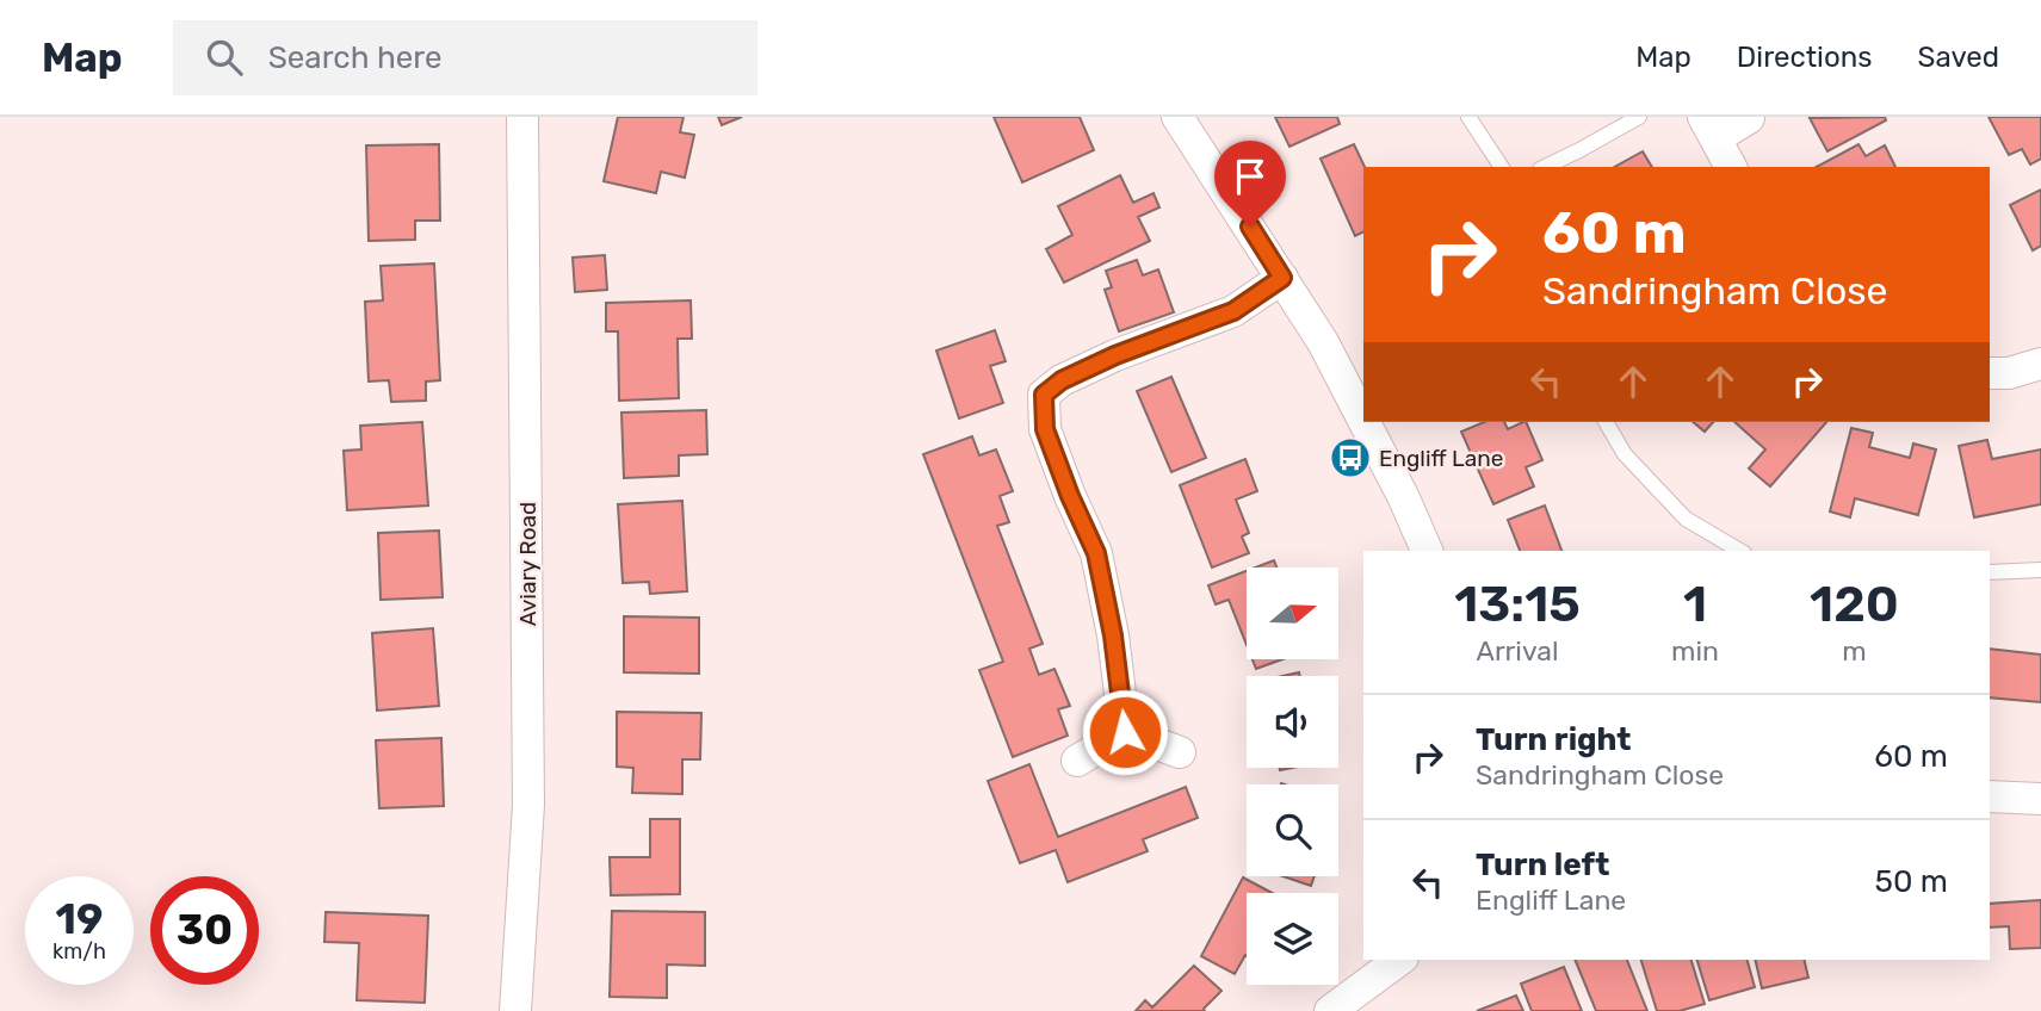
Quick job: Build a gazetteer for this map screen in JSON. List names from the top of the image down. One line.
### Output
{"streets":{"street":["Aviary Road"]},"places":{"bus stop":["Engliff Lane"]},"north":"right","page":{"header":"Map","search":"Search here","nav":["Map","Directions","Saved"],"turn":["60 m","Sandringham Close"],"eta":["13:15","Arrival","1","min","120","m"],"list":[{"name":"Turn right","note":"Sandringham Close","value":"60 m"},{"name":"Turn left","note":"Engliff Lane","value":"50 m"}],"speed":"19 km/h","limit":"30"}}
